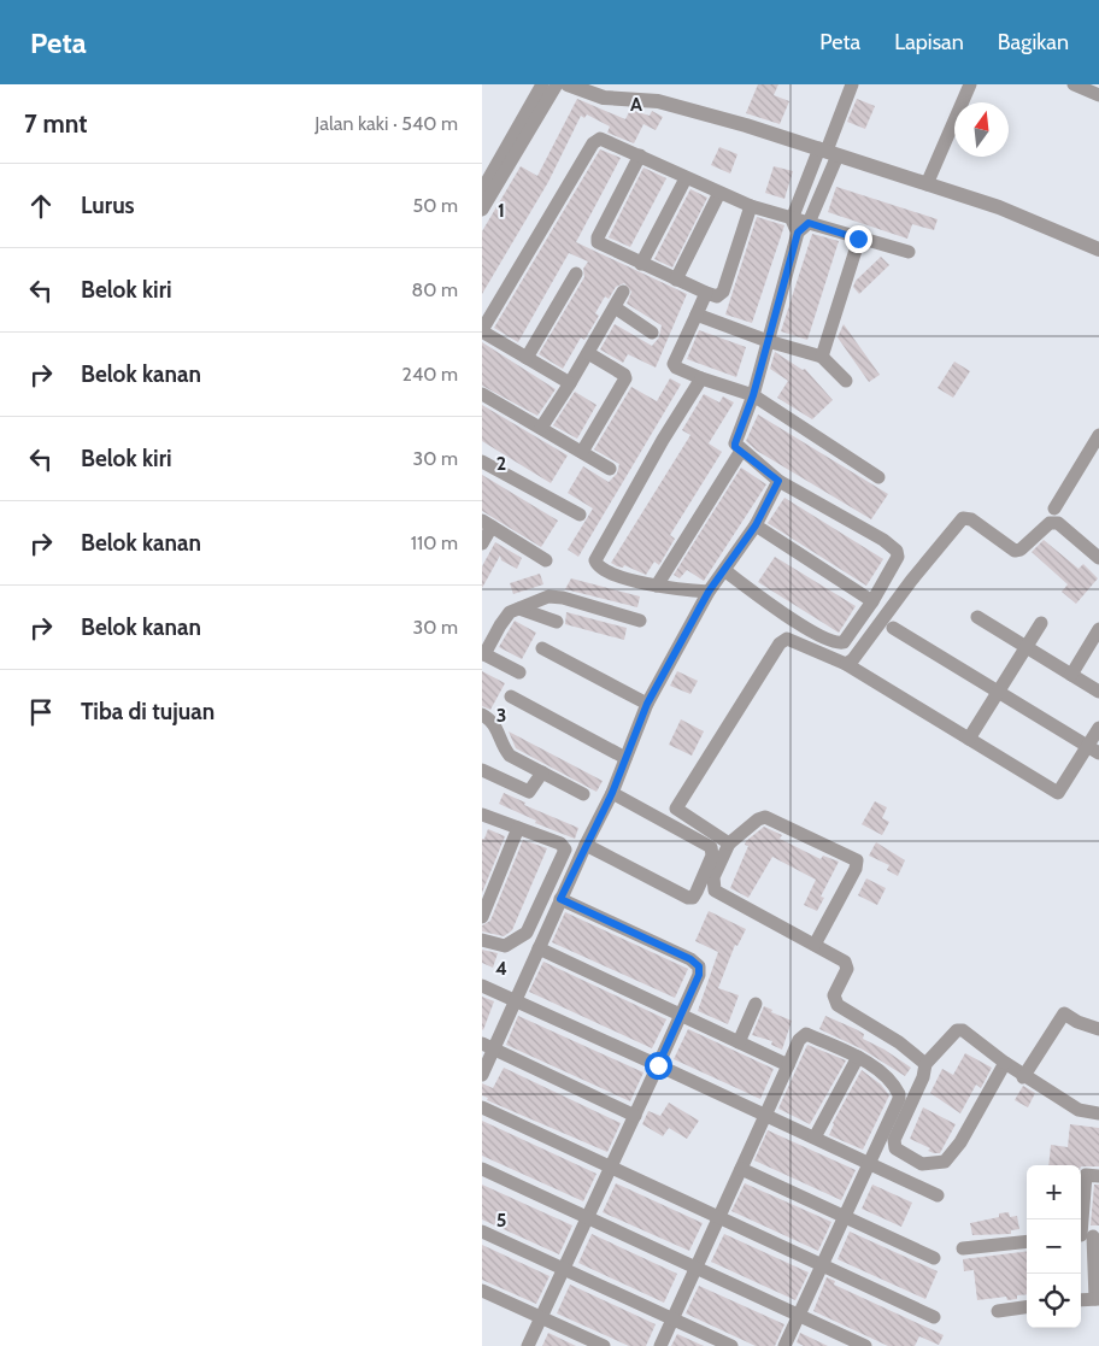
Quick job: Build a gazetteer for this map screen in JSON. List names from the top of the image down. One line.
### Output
{"north":"top","page":{"header":"Peta","nav":["Peta","Lapisan","Bagikan"],"heading":["7 mnt","Jalan kaki · 540 m"],"list":[["Lurus","50 m"],["Belok kiri","80 m"],["Belok kanan","240 m"],["Belok kiri","30 m"],["Belok kanan","110 m"],["Belok kanan","30 m"],"Tiba di tujuan"],"map_buttons":["+","−"]},"grid":{"columns":["A"],"rows":["1","2","3","4","5"]}}
